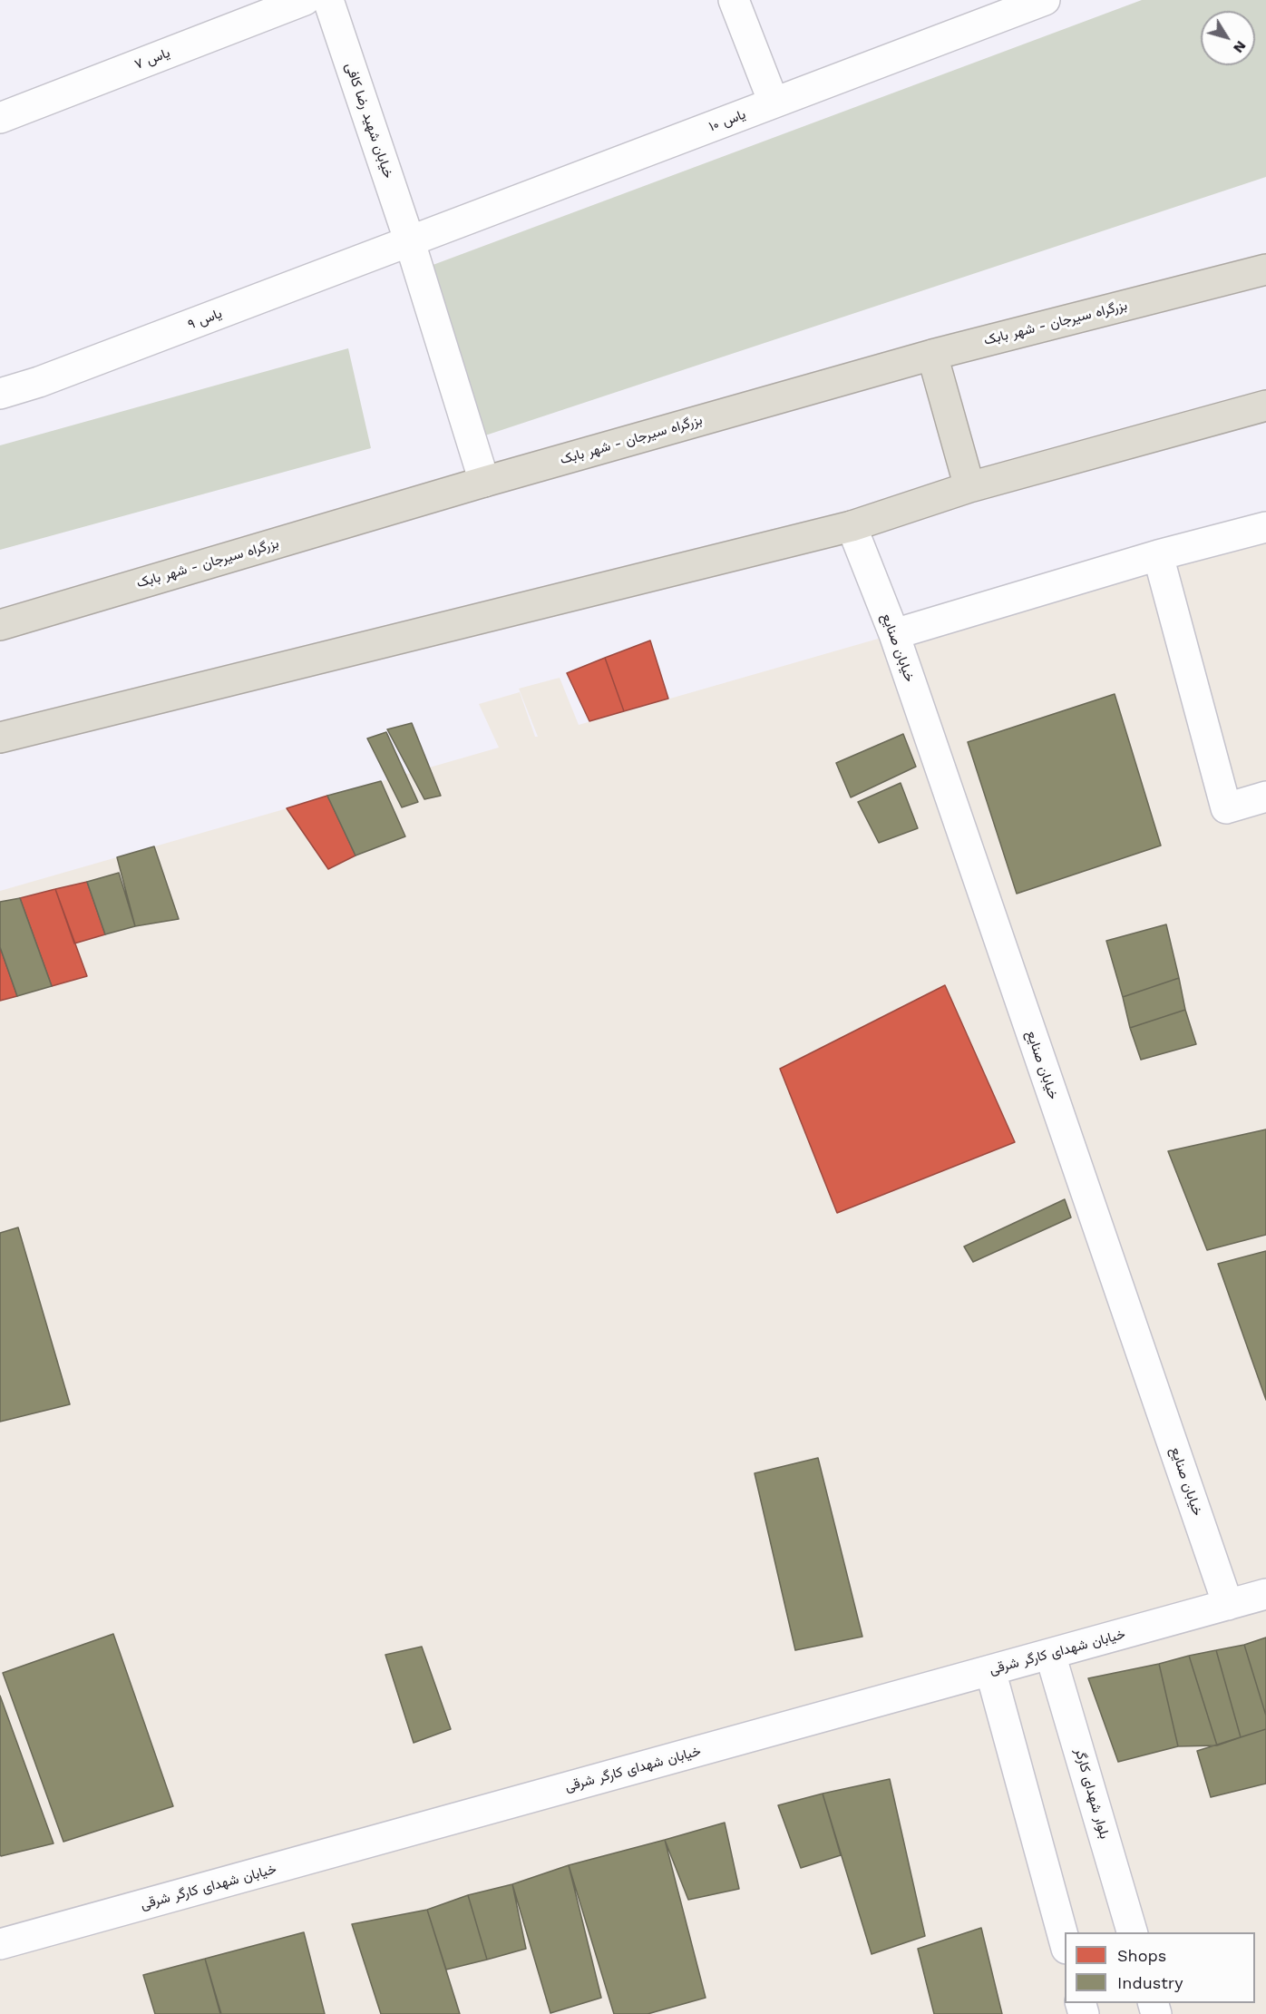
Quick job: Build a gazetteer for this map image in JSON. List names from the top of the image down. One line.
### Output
{"streets":{"highway":["بزرگراه سیرجان - شهر بابک"],"street":["یاس ۷","خیابان شهید رضا کافی","یاس ۱۰","یاس ۹","خیابان صنایع","خیابان شهدای کارگر شرقی","بلوار شهدای کارگر"]},"crossings":[["خیابان شهید رضا کافی","یاس ۱۰"],["خیابان شهید رضا کافی","یاس ۹"],["خیابان شهید رضا کافی","بزرگراه سیرجان - شهر بابک"],["یاس ۱۰","یاس ۹"],["خیابان صنایع","خیابان شهدای کارگر شرقی"],["خیابان شهدای کارگر شرقی","بلوار شهدای کارگر"]],"legend":["Shops","Industry"],"north":"bottom right"}
